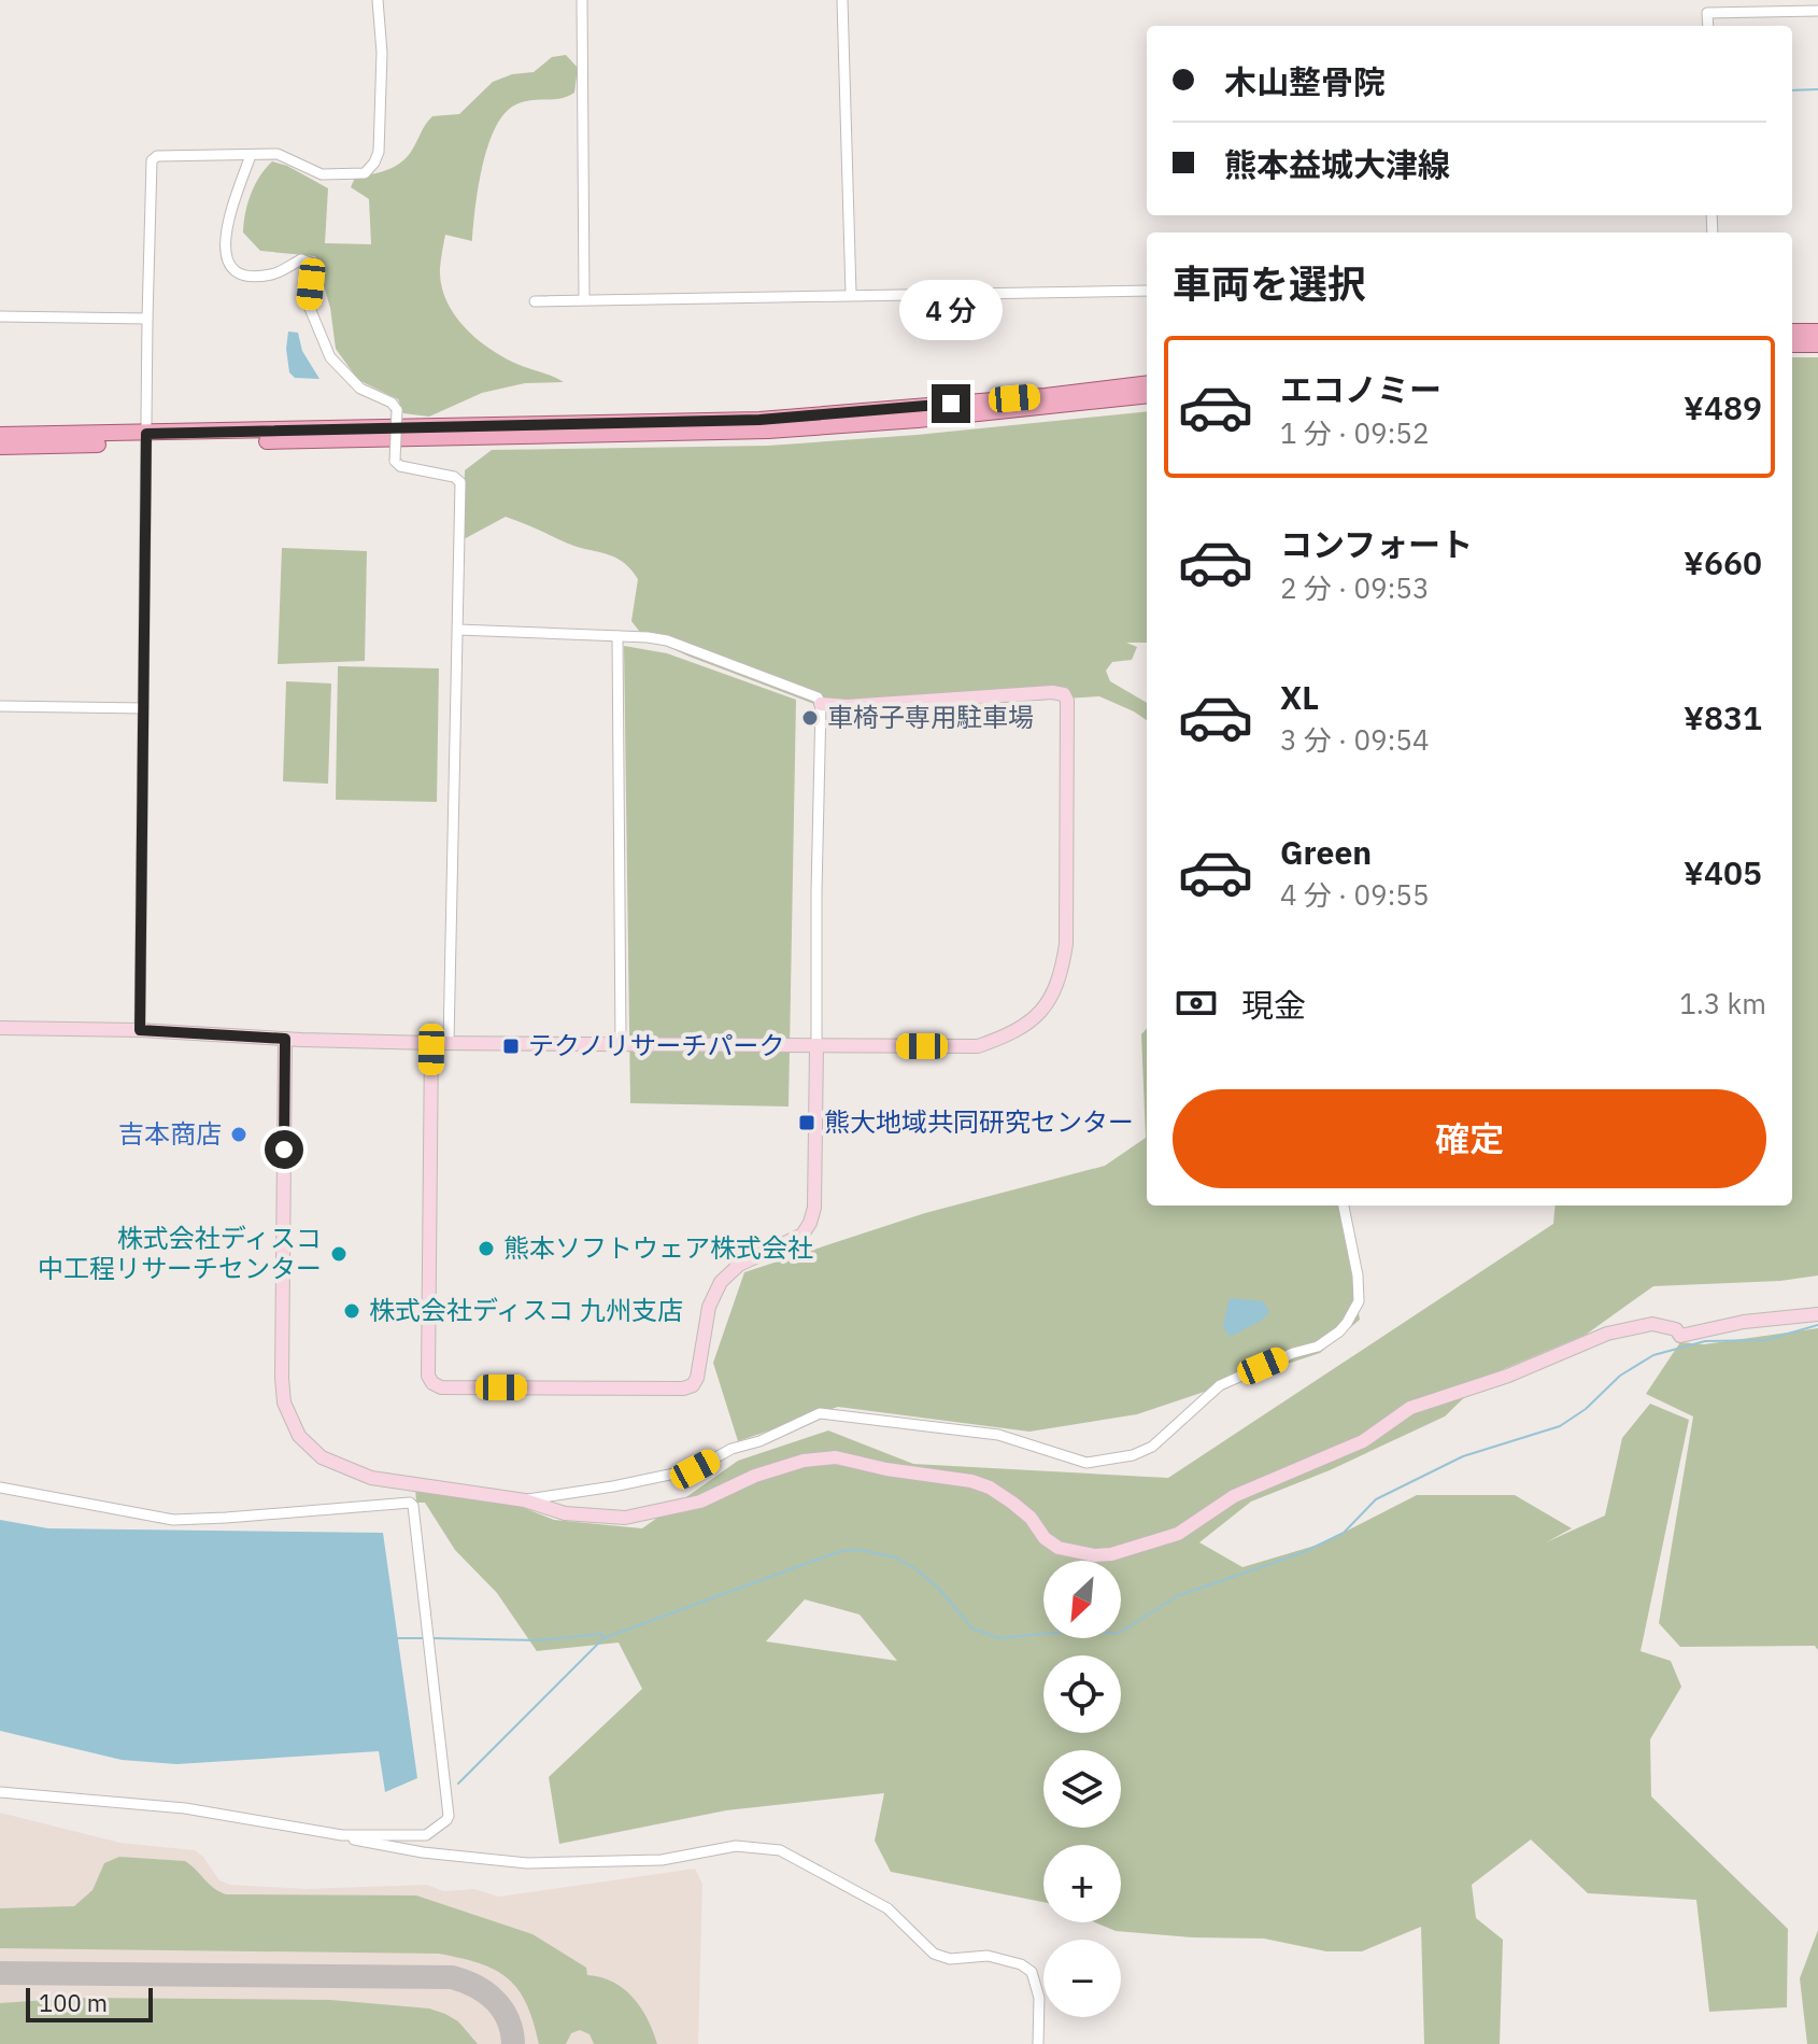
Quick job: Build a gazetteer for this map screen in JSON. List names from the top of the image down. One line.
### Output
{"places":{"other":["車椅子専用駐車場","吉本商店","熊本ソフトウェア株式会社","株式会社ディスコ 中工程リサーチセンター","株式会社ディスコ 九州支店"],"transit":["テクノリサーチパーク","熊大地域共同研究センター"]},"scale_bar":"100 m","north":"bottom left","page":{"banner":["木山整骨院","熊本益城大津線"],"heading":"車両を選択","bubble":"4 分","list":[{"name":"エコノミー","note":"1 分 · 09:52","value":"¥489"},{"name":"コンフォート","note":"2 分 · 09:53","value":"¥660"},{"name":"XL","note":"3 分 · 09:54","value":"¥831"},{"name":"Green","note":"4 分 · 09:55","value":"¥405"}],"pay":["現金","1.3 km"],"buttons":"確定","map_buttons":["+","−"],"scale":"100 m"}}
